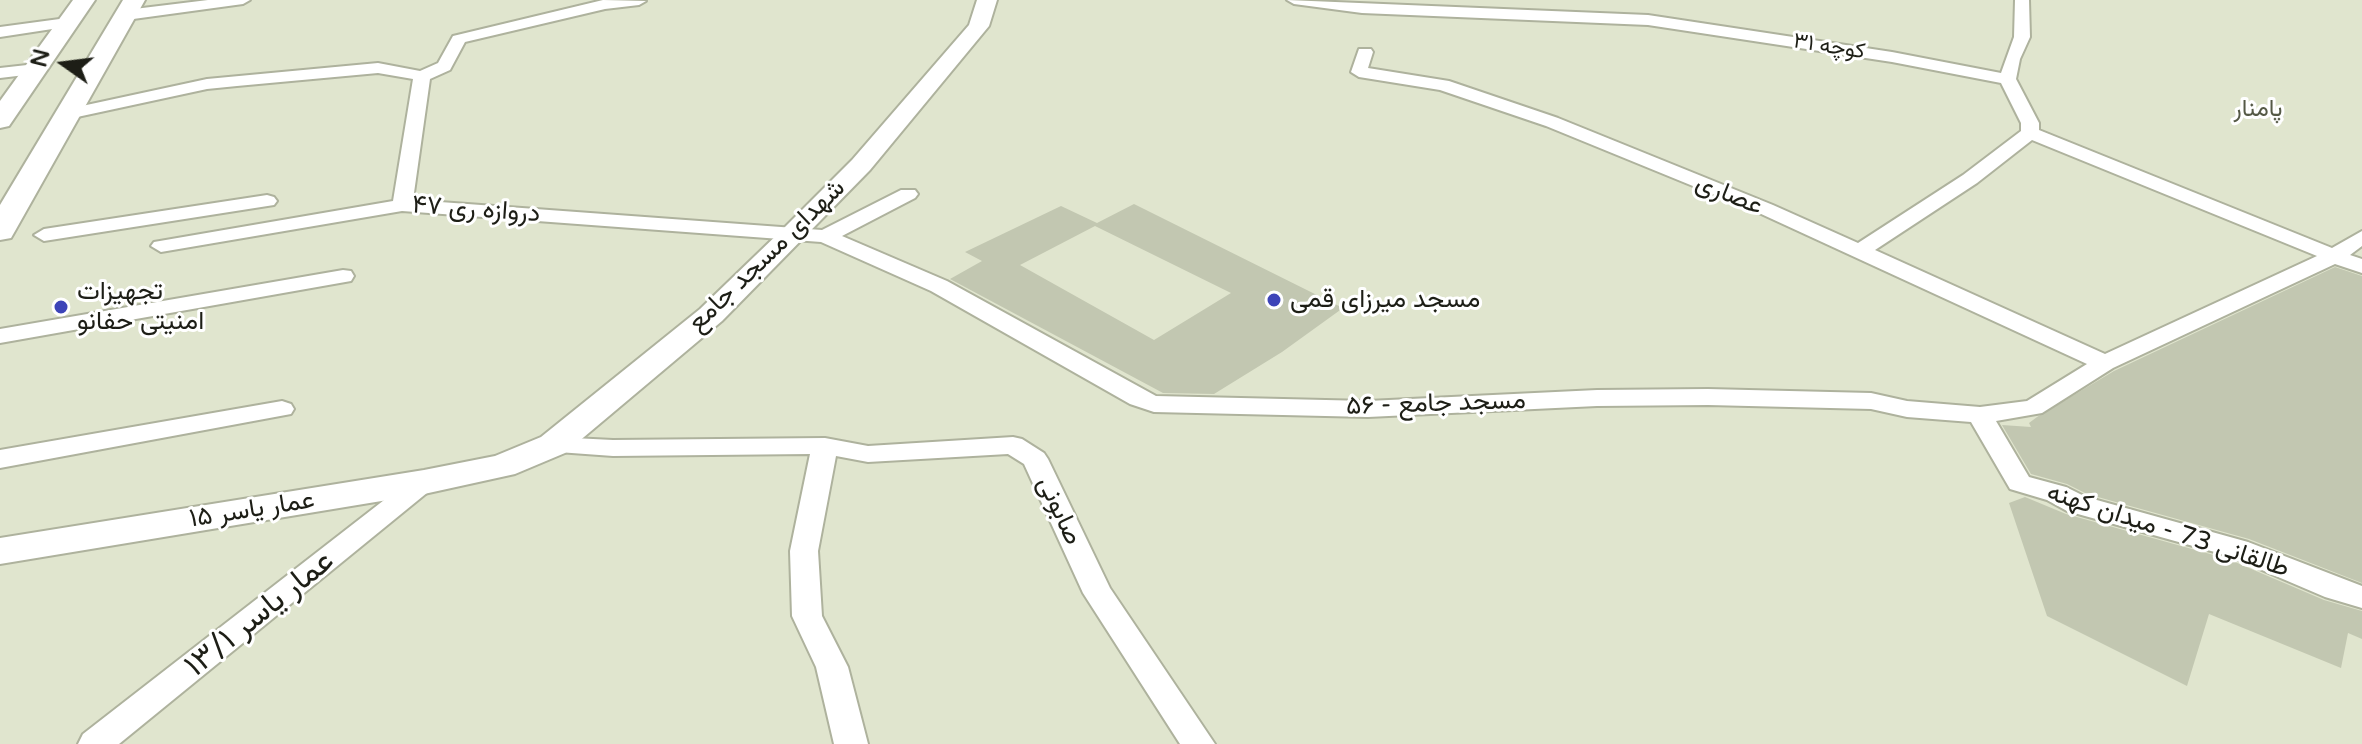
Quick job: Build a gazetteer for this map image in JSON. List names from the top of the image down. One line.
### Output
{"streets":{"main road":["شهدای مسجد جامع","عمار یاسر ۱۵"],"street":["کوچه ۳۱","عصاری","دروازه ری ۴۷","۵۶ - مسجد جامع","صابونی","طالقانی 73 - میدان کهنه","عمار یاسر ۱۳/۱"]},"crossings":[["عصاری","۵۶ - مسجد جامع"],["دروازه ری ۴۷","شهدای مسجد جامع"],["دروازه ری ۴۷","۵۶ - مسجد جامع"],["شهدای مسجد جامع","۵۶ - مسجد جامع"],["شهدای مسجد جامع","عمار یاسر ۱۵"],["شهدای مسجد جامع","صابونی"],["۵۶ - مسجد جامع","طالقانی 73 - میدان کهنه"],["عمار یاسر ۱۵","عمار یاسر ۱۳/۱"]],"districts":["پامنار"],"places":["مسجد میرزای قمی","تجهیزات امنیتی حفانو"],"north":"left"}
